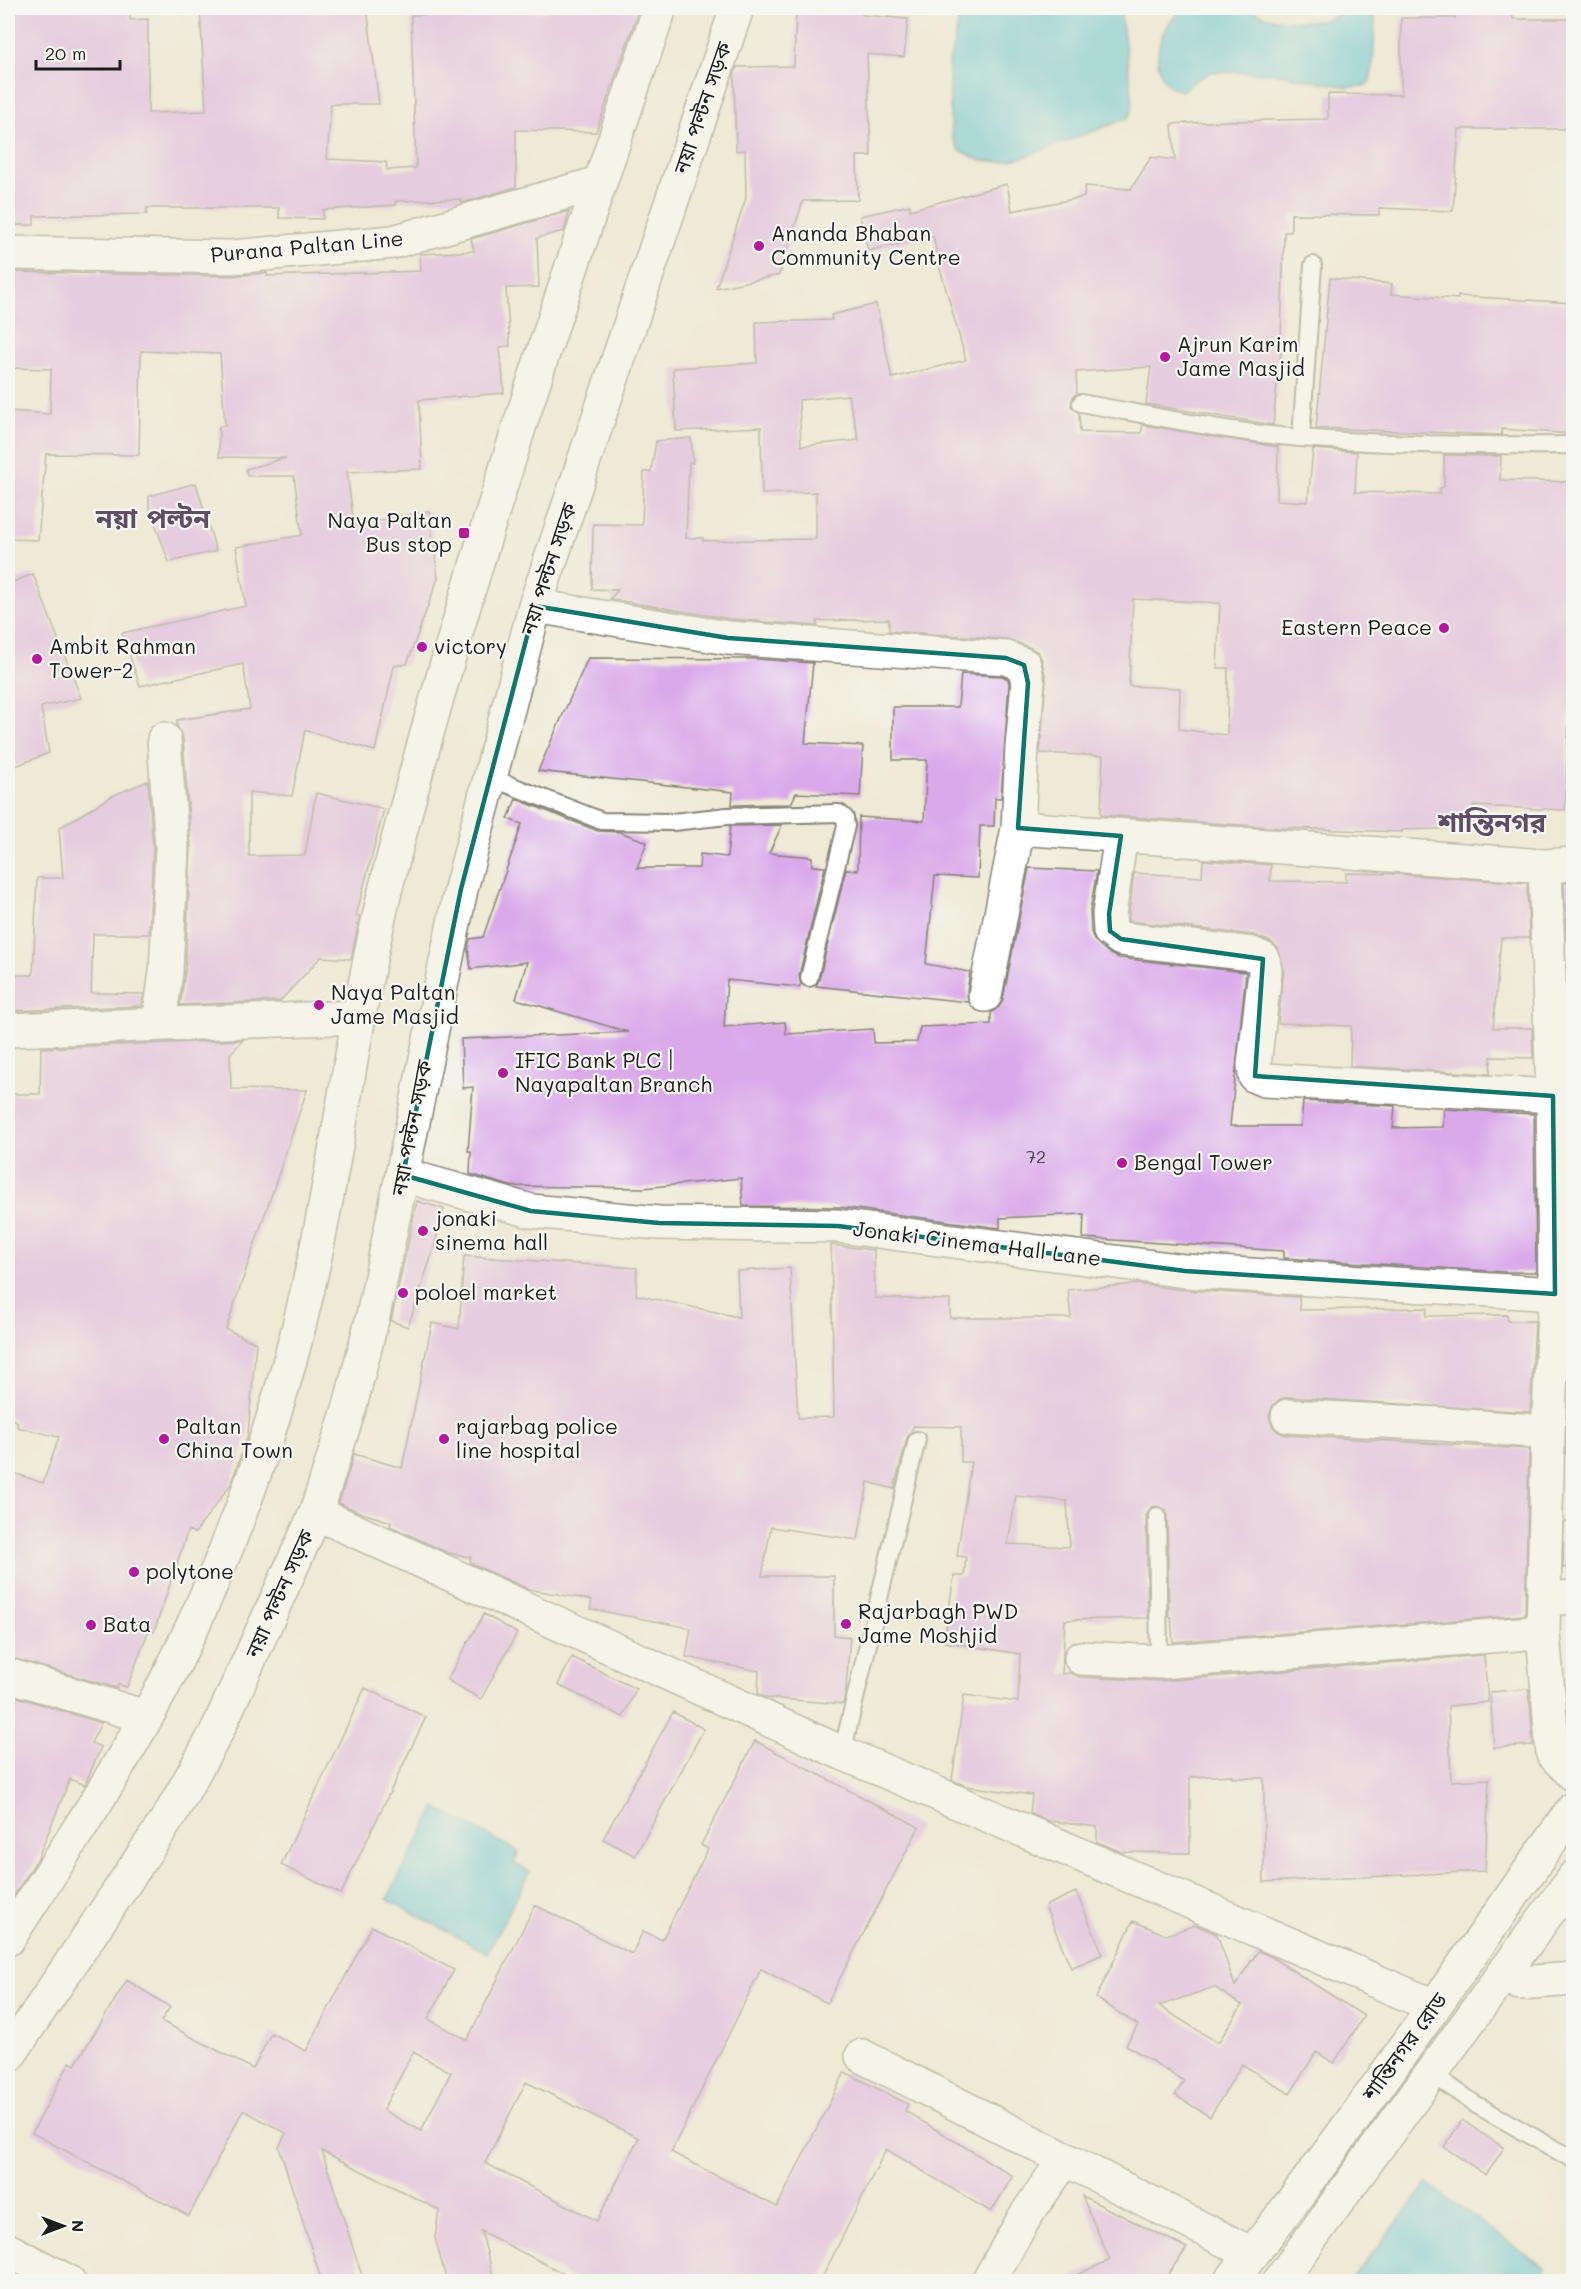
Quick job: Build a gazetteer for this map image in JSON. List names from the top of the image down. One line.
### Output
{"streets":{"street":["নয়া পল্টন সড়ক","Purana Paltan Line","Jonaki Cinema Hall Lane","শান্তিনগর রোড"]},"crossings":[["নয়া পল্টন সড়ক","Jonaki Cinema Hall Lane"]],"districts":["নয়া পল্টন","শান্তিনগর"],"places":{"other":["Ananda Bhaban Community Centre","Ajrun Karim Jame Masjid","Eastern Peace","victory","Ambit Rahman Tower-2","Naya Paltan Jame Masjid","IFIC Bank PLC | Nayapaltan Branch","Bengal Tower","jonaki sinema hall","poloel market","Paltan China Town","rajarbag police line hospital","polytone","Rajarbagh PWD Jame Moshjid","Bata"],"transit":["Naya Paltan Bus stop"]},"house_numbers":["72"],"scale_bar":"20 m","north":"right"}
